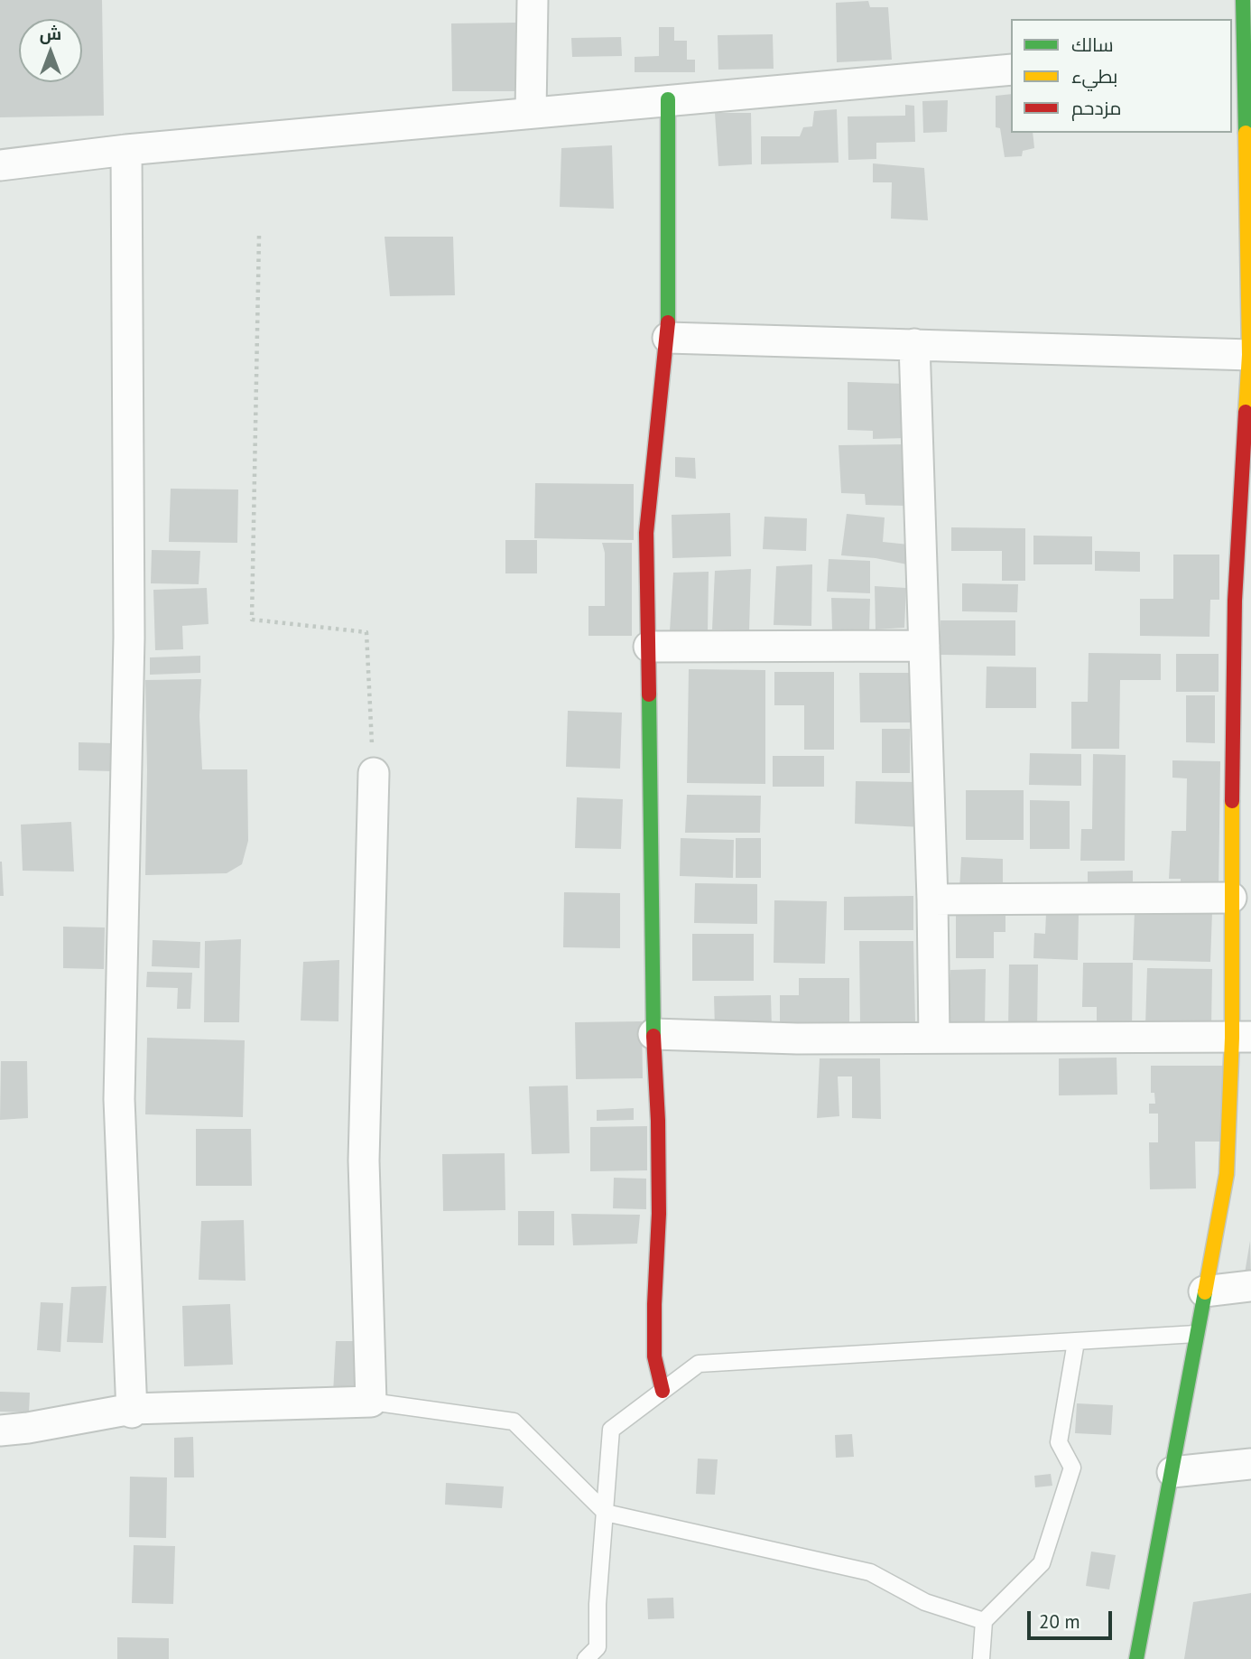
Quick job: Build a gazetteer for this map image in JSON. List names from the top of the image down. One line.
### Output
{"legend":["سالك","بطيء","مزدحم"],"scale_bar":"20 m","north":"top"}
